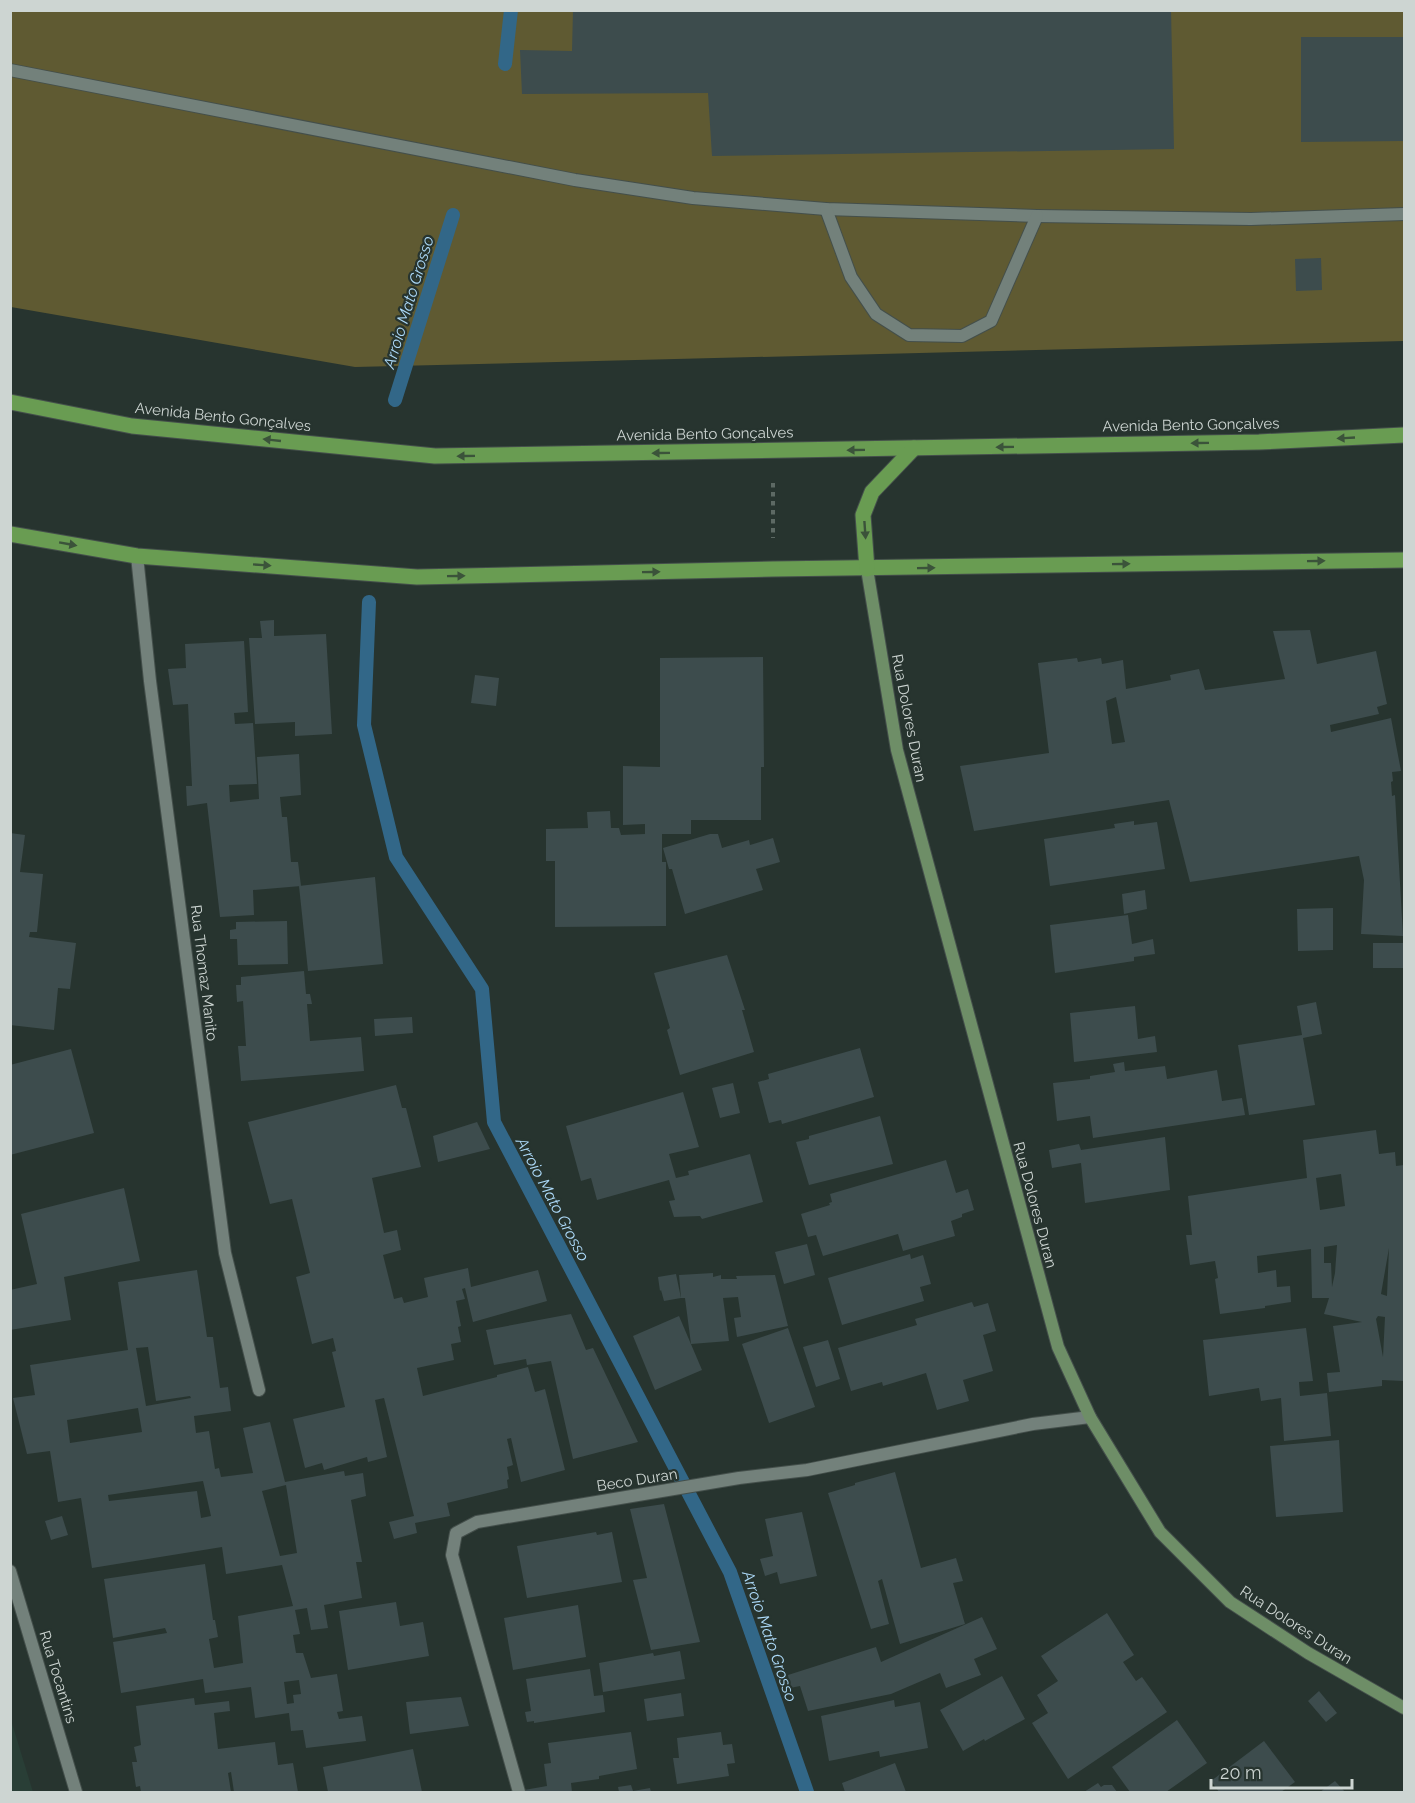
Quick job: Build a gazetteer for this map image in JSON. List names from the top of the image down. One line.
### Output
{"streets":{"main road":["Avenida Bento Gonçalves"],"street":["Rua Dolores Duran","Rua Thomaz Manito","Beco Duran","Rua Tocantins"]},"crossings":[["Rua Dolores Duran","Beco Duran"]],"water":["Arroio Mato Grosso"],"scale_bar":"20 m"}
